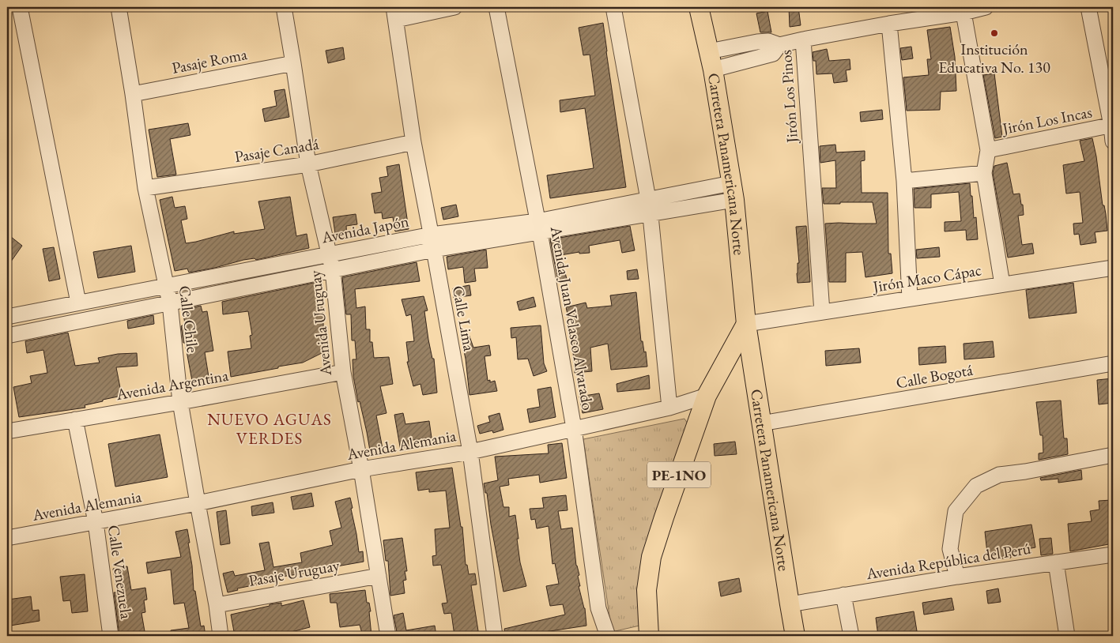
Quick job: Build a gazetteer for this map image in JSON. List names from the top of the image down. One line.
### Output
{"streets":{"main road":["Carretera Panamericana Norte","PE-1NO"],"street":["Pasaje Roma","Jirón Los Pinos","Jirón Los Incas","Pasaje Canadá","Avenida Japón","Jirón Maco Cápac","Calle Lima","Avenida Juan Velasco Alvarado","Calle Chile","Avenida Uruguay","Calle Bogotá","Avenida Argentina","Avenida Alemania","Avenida República del Perú","Calle Venezuela","Pasaje Uruguay"]},"crossings":[["Pasaje Roma","Calle Chile"],["Pasaje Roma","Avenida Uruguay"],["Jirón Los Pinos","Jirón Maco Cápac"],["Pasaje Canadá","Calle Lima"],["Pasaje Canadá","Calle Chile"],["Pasaje Canadá","Avenida Uruguay"],["Carretera Panamericana Norte","Jirón Maco Cápac"],["Carretera Panamericana Norte","Calle Bogotá"],["Carretera Panamericana Norte","PE-1NO"],["Carretera Panamericana Norte","Avenida República del Perú"],["Avenida Japón","Calle Lima"],["Avenida Japón","Avenida Juan Velasco Alvarado"],["Avenida Japón","Calle Chile"],["Avenida Japón","Avenida Uruguay"],["Jirón Maco Cápac","PE-1NO"],["Calle Lima","Avenida Alemania"],["Avenida Juan Velasco Alvarado","Avenida Alemania"],["Calle Chile","Avenida Argentina"],["Calle Chile","Avenida Alemania"],["Calle Chile","Pasaje Uruguay"],["Avenida Uruguay","Avenida Argentina"],["Avenida Uruguay","Avenida Alemania"],["Avenida Uruguay","Pasaje Uruguay"],["Avenida Argentina","Calle Venezuela"],["Avenida Alemania","PE-1NO"],["Avenida Alemania","Calle Venezuela"]],"districts":["NUEVO AGUAS VERDES"],"places":["Institución Educativa No. 130"]}
